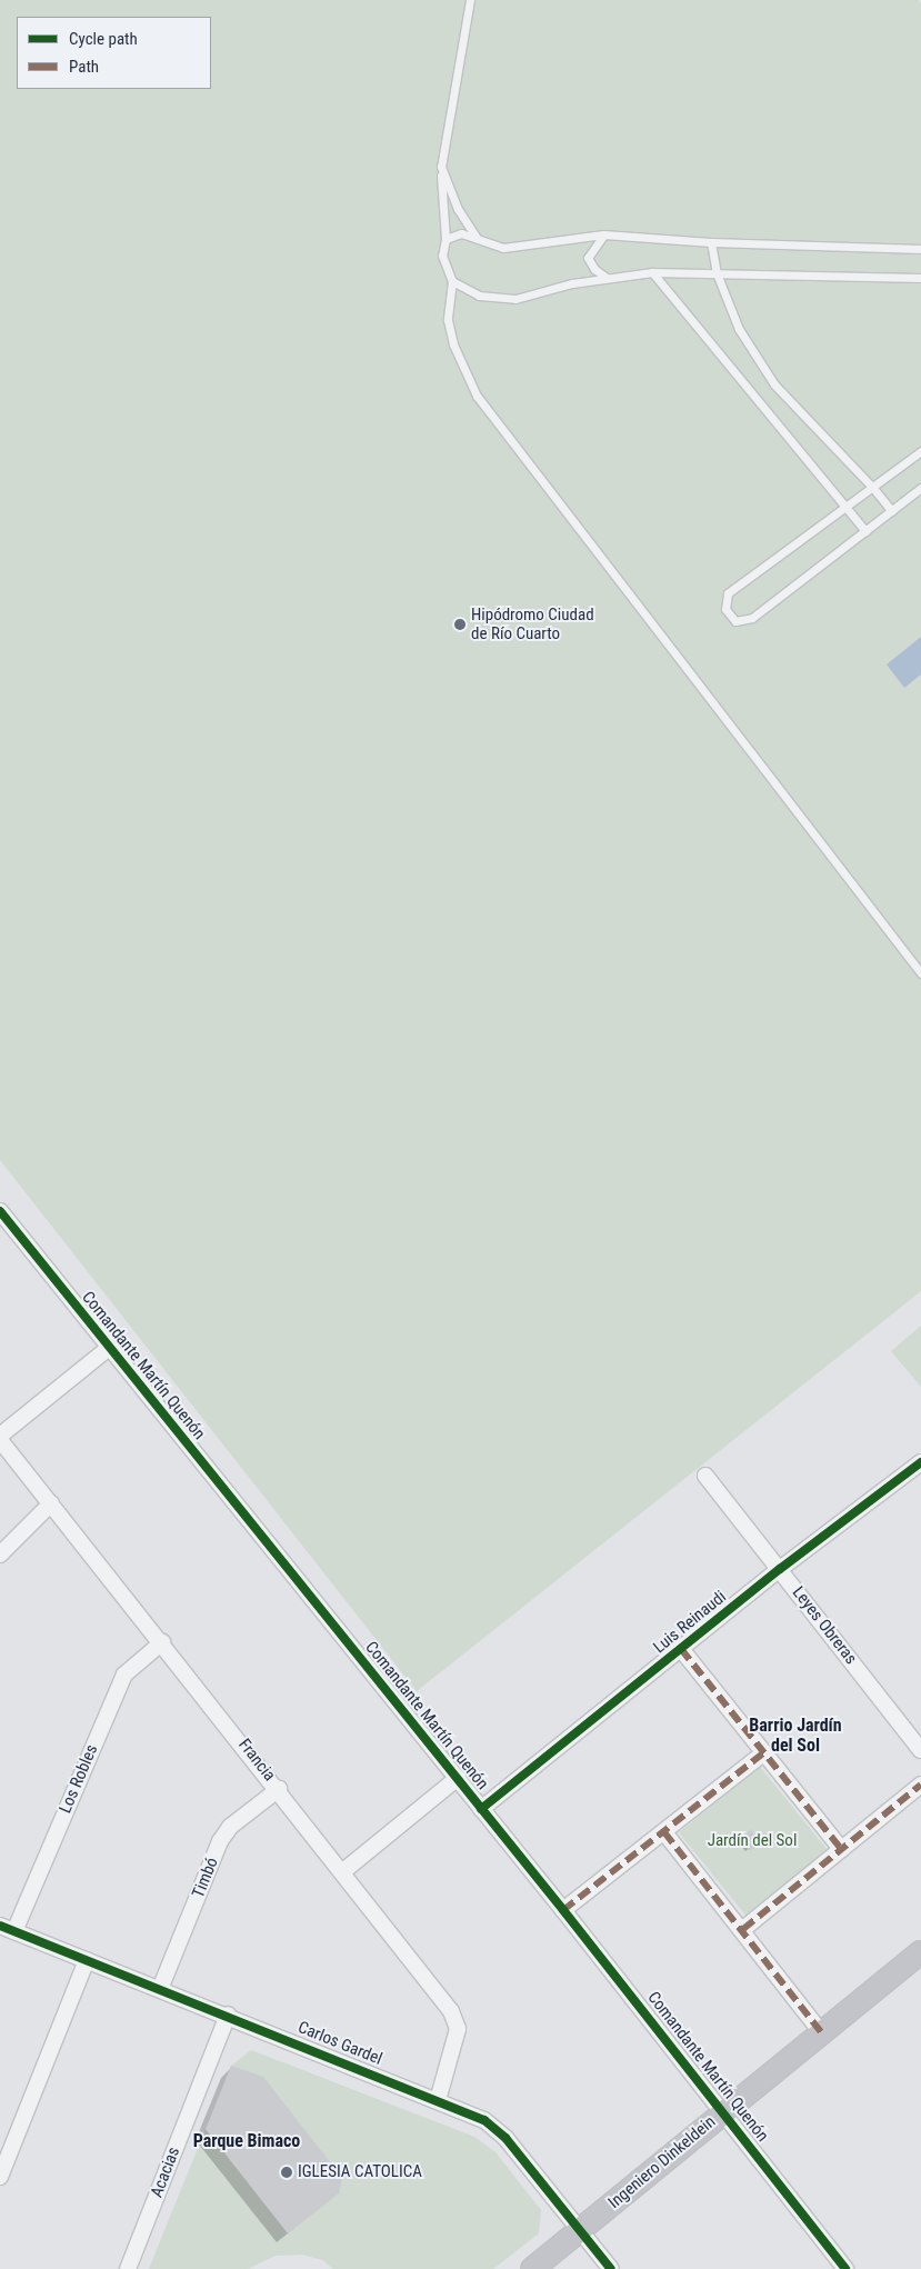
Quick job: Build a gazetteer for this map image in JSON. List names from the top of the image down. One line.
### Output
{"streets":{"main road":["Ingeniero Dinkeldein"],"street":["Comandante Martín Quenón","Luis Reinaudi","Leyes Obreras","Francia","Los Robles","Timbó","Carlos Gardel","Acacias"]},"crossings":[["Comandante Martín Quenón","Luis Reinaudi"],["Comandante Martín Quenón","Ingeniero Dinkeldein"],["Luis Reinaudi","Leyes Obreras"],["Francia","Los Robles"],["Francia","Timbó"],["Francia","Carlos Gardel"],["Los Robles","Carlos Gardel"],["Timbó","Carlos Gardel"],["Carlos Gardel","Ingeniero Dinkeldein"],["Carlos Gardel","Acacias"]],"districts":["Barrio Jardín del Sol","Parque Bimaco"],"parks":["Jardín del Sol"],"places":["Hipódromo Ciudad de Río Cuarto","IGLESIA CATOLICA"],"legend":["Cycle path","Path"]}
